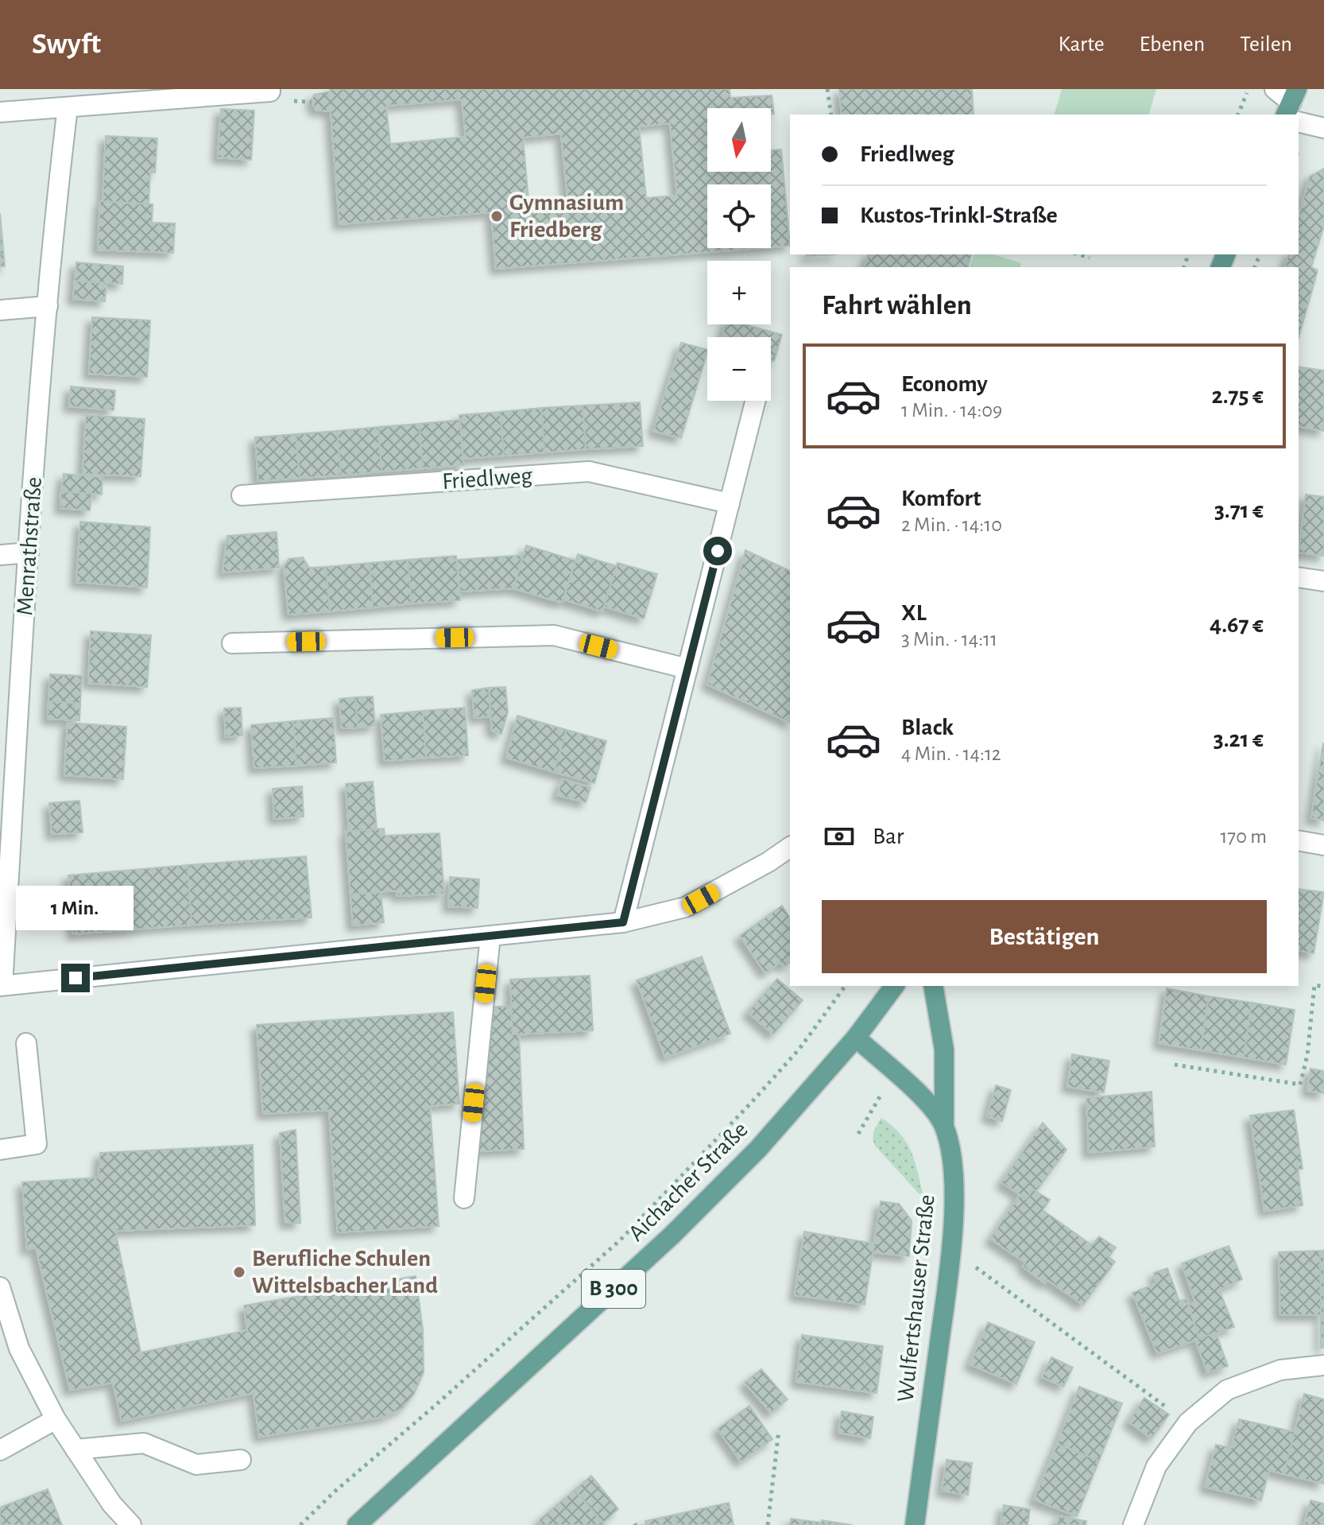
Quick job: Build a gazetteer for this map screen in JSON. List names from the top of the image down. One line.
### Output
{"streets":{"main road":["Aichacher Straße","B 300","Wulfertshauser Straße"],"street":["Friedlweg","Menrathstraße"]},"crossings":[["Aichacher Straße","Wulfertshauser Straße"]],"places":["Gymnasium Friedberg","Berufliche Schulen Wittelsbacher Land"],"north":"bottom","page":{"header":"Swyft","nav":["Karte","Ebenen","Teilen"],"map_buttons":["+","−"],"banner":["Friedlweg","Kustos-Trinkl-Straße"],"heading":"Fahrt wählen","list":[{"name":"Economy","note":"1 Min. · 14:09","value":"2.75 €"},{"name":"Komfort","note":"2 Min. · 14:10","value":"3.71 €"},{"name":"XL","note":"3 Min. · 14:11","value":"4.67 €"},{"name":"Black","note":"4 Min. · 14:12","value":"3.21 €"}],"pay":["Bar","170 m"],"bubble":"1 Min.","buttons":"Bestätigen"}}
